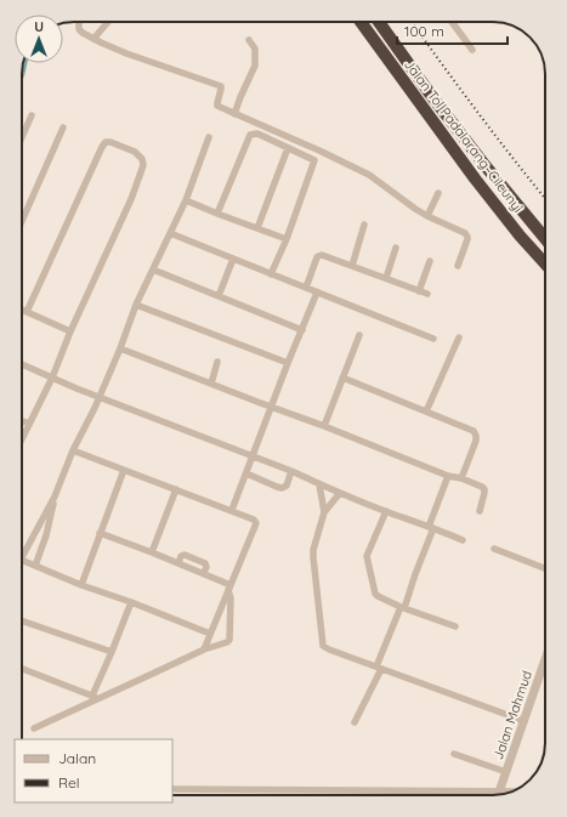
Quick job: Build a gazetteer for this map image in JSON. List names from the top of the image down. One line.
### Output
{"streets":{"highway":["Jalan Tol Padalarang–Cileunyi"],"street":["Jalan Mahmud"]},"legend":["Jalan","Rel"],"scale_bar":"100 m","north":"top"}
